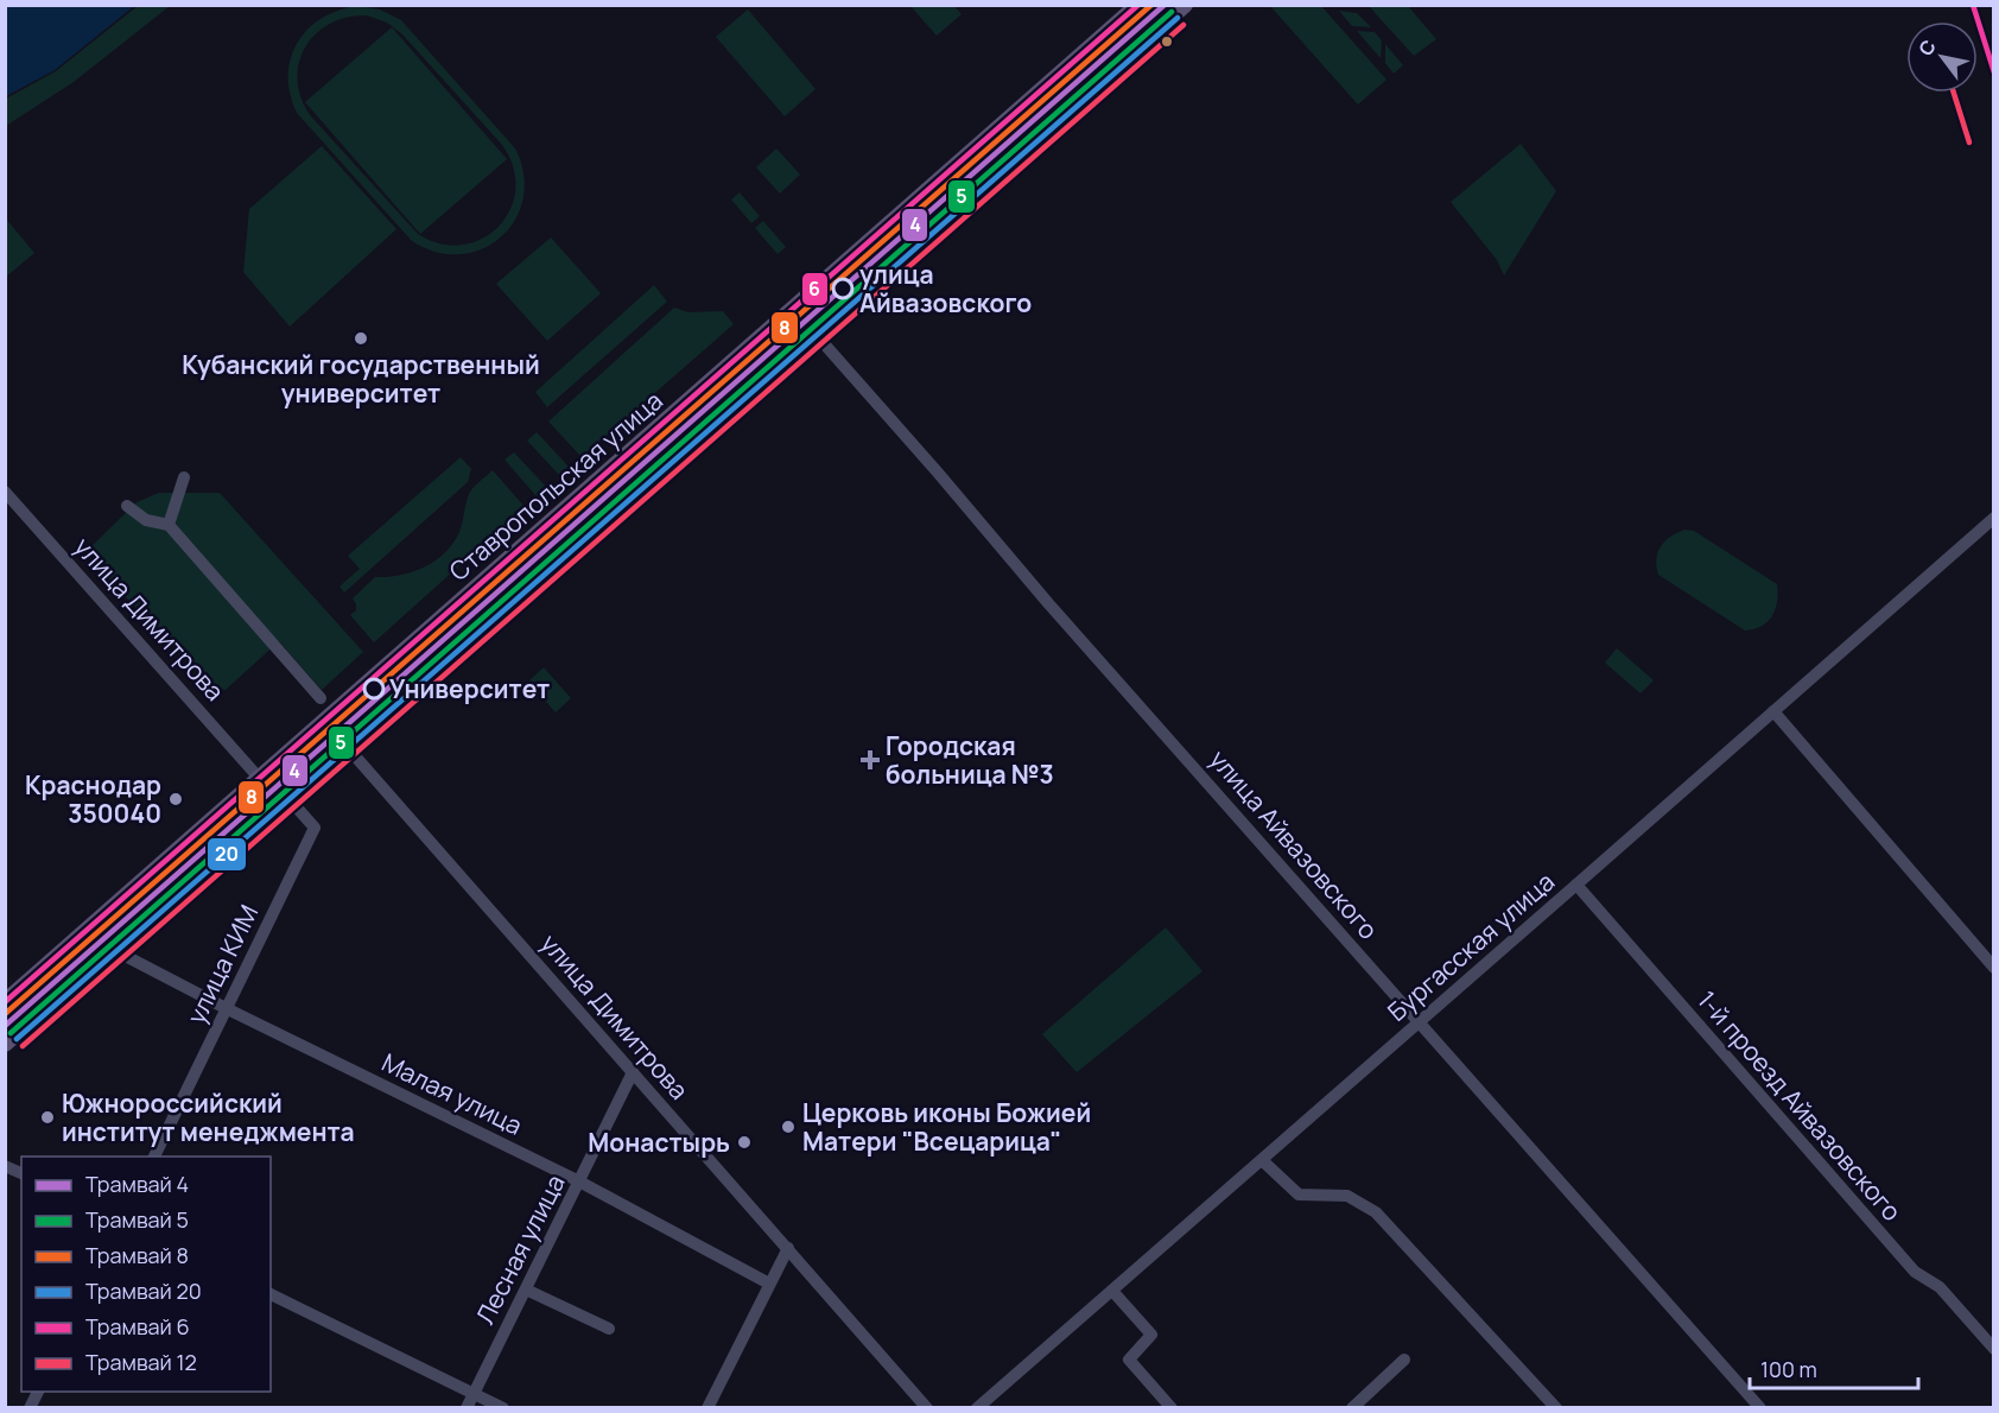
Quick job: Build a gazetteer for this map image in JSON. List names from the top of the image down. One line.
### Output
{"streets":{"main road":["Ставропольская улица"],"street":["улица Димитрова","улица Айвазовского","Бургасская улица","улица КИМ","Малая улица","1-й проезд Айвазовского","Лесная улица"]},"crossings":[["Ставропольская улица","улица Димитрова"],["Ставропольская улица","улица Айвазовского"],["улица Димитрова","Лесная улица"],["улица Айвазовского","Бургасская улица"],["Бургасская улица","1-й проезд Айвазовского"],["улица КИМ","Малая улица"],["Малая улица","Лесная улица"]],"places":{"other":["улица Айвазовского","Кубанский государственный университет","Университет","Краснодар 350040","Южнороссийский институт менеджмента","Церковь иконы Божией Матери \"Всецарица\"","Монастырь"],"health":["Городская больница №3"]},"lines":["tram line 4","tram line 8","tram line 6","tram line 5","tram line 20","tram line 12"],"legend":["Трамвай 4","Трамвай 5","Трамвай 8","Трамвай 20","Трамвай 6","Трамвай 12"],"scale_bar":"100 m","north":"top left"}
